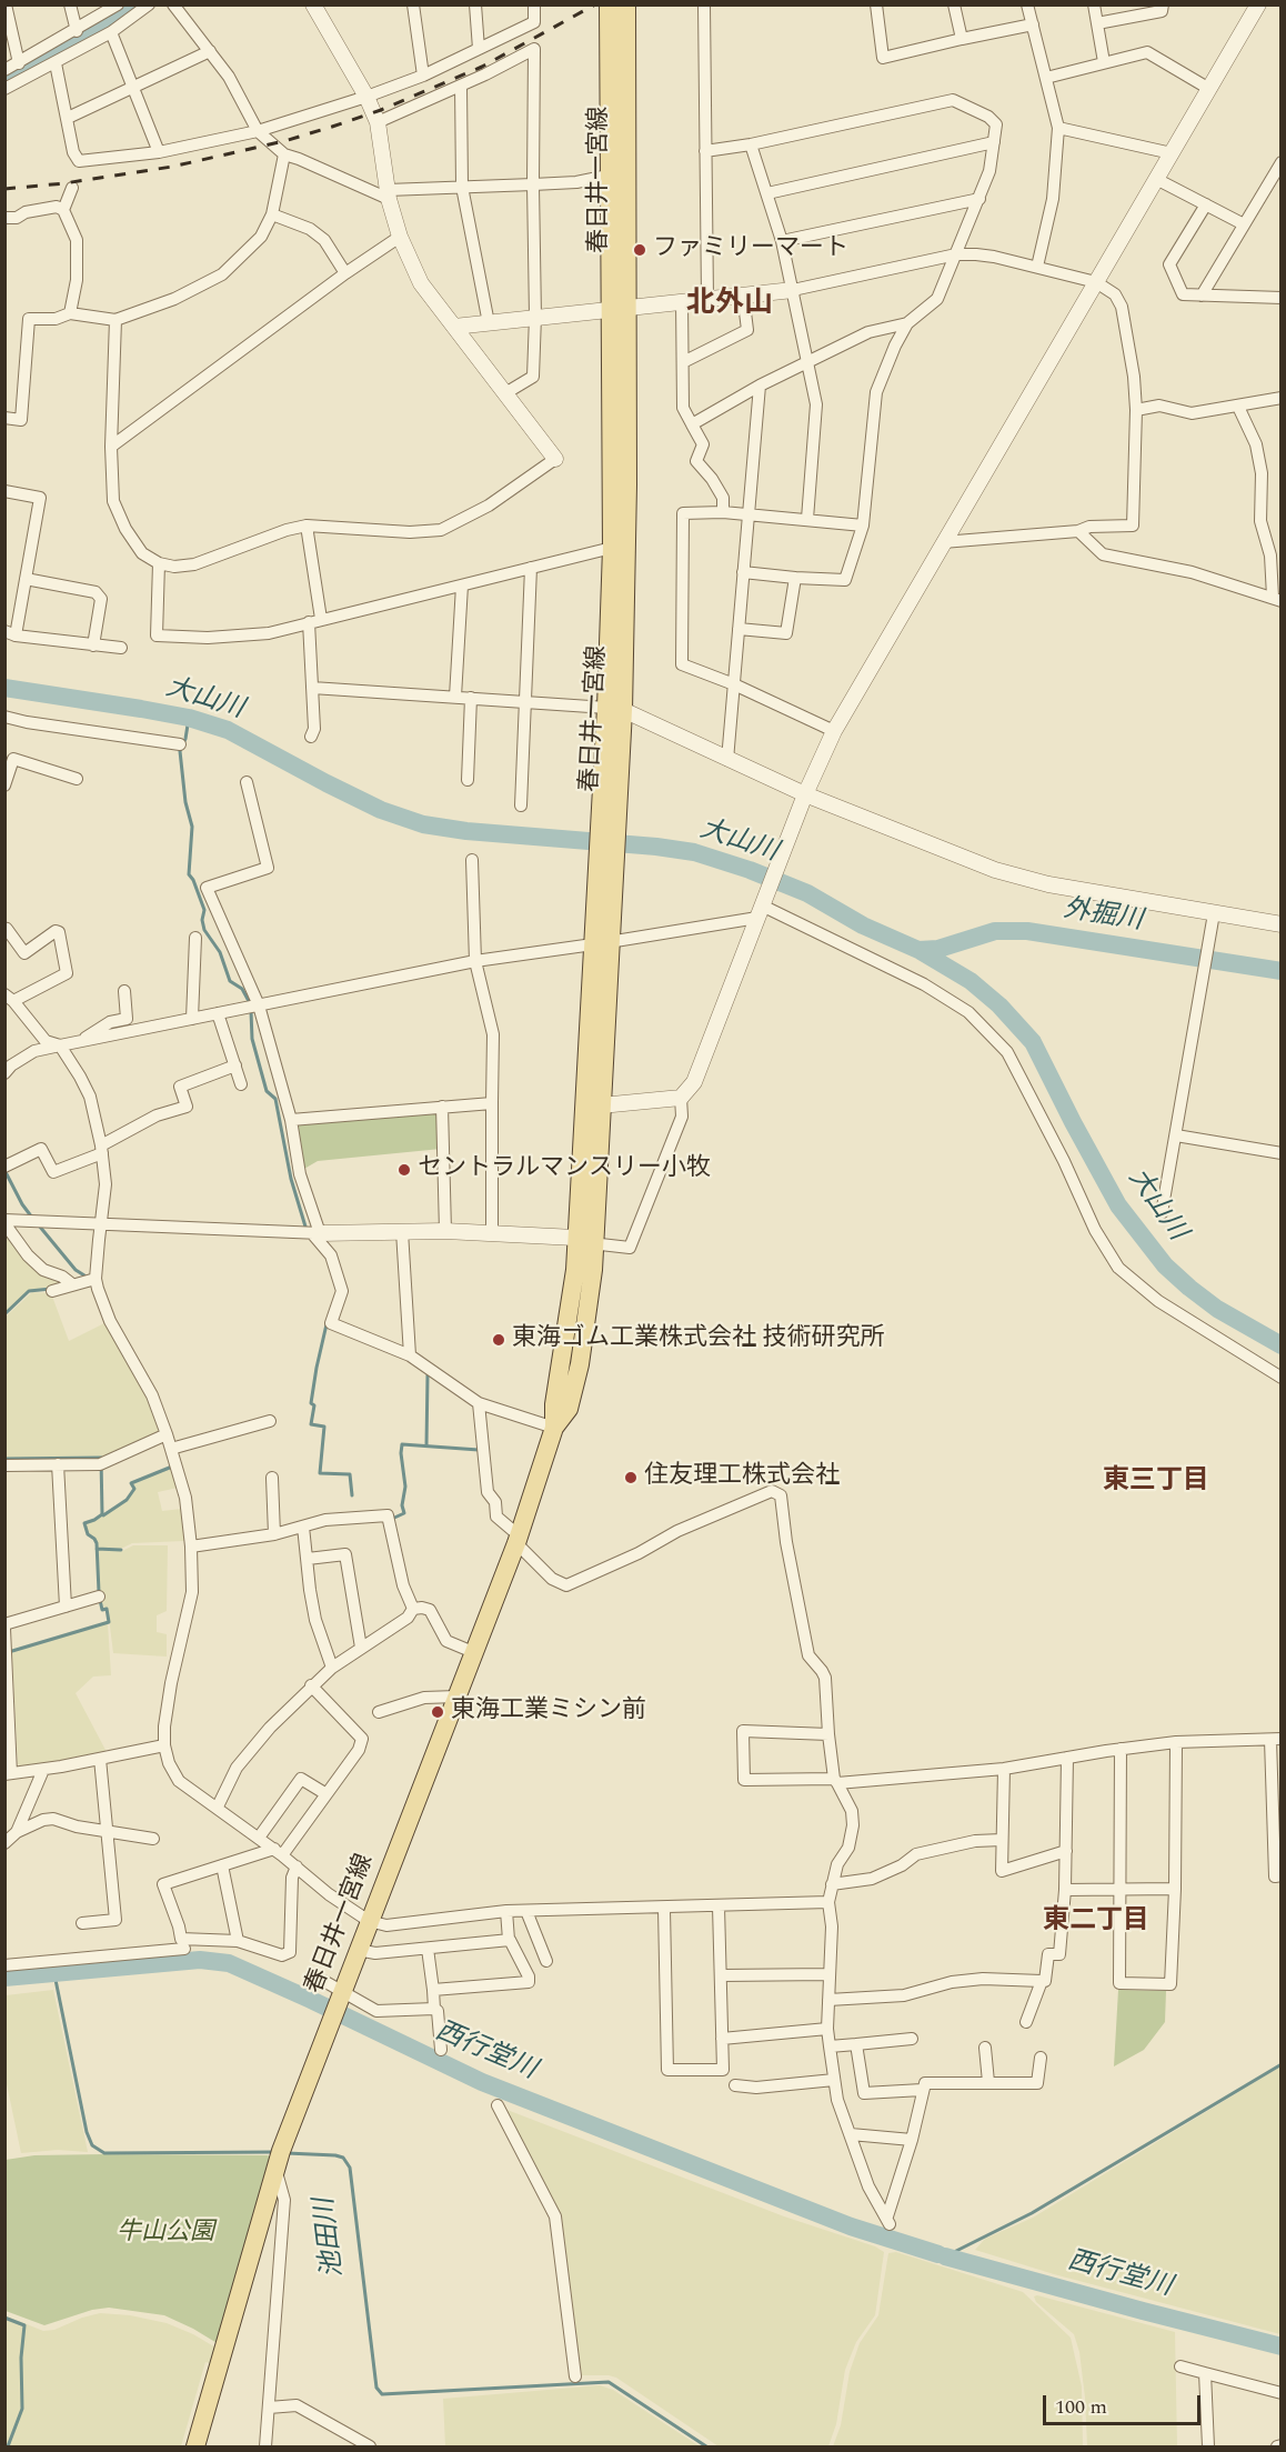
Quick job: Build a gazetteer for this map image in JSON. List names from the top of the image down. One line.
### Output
{"streets":{"main road":["春日井一宮線"]},"districts":["北外山","東三丁目","東二丁目"],"water":["大山川","外掘川","西行堂川","池田川"],"parks":["牛山公園"],"places":["ファミリーマート","セントラルマンスリー小牧","東海ゴム工業株式会社 技術研究所","住友理工株式会社","東海工業ミシン前"],"scale_bar":"100 m"}
